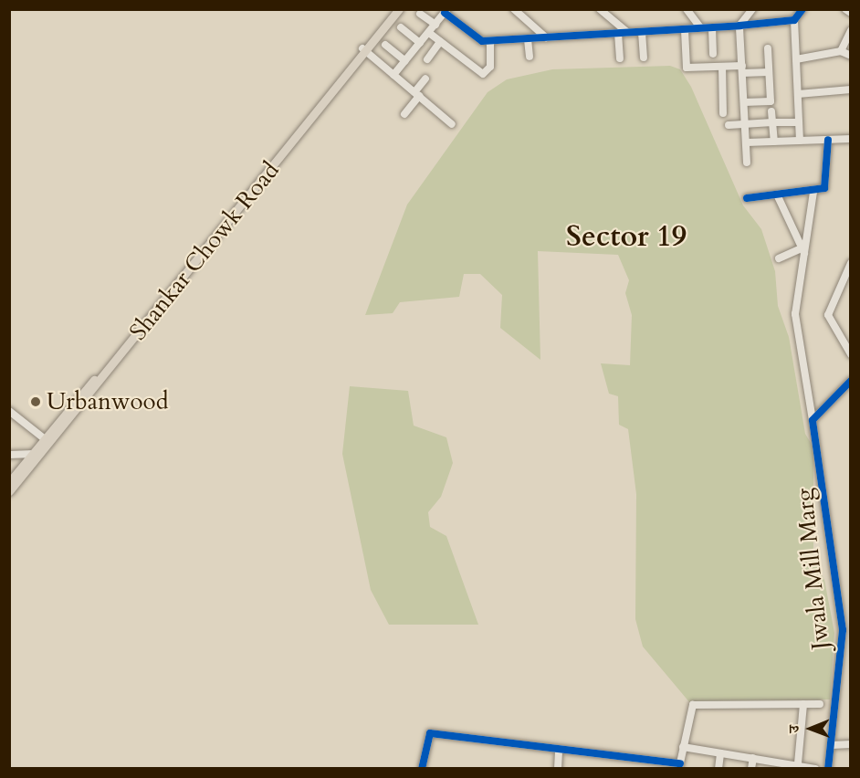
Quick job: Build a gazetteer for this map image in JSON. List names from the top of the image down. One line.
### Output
{"streets":{"main road":["Shankar Chowk Road"],"street":["Jwala Mill Marg"]},"districts":["Sector 19"],"places":["Urbanwood"],"north":"left"}
